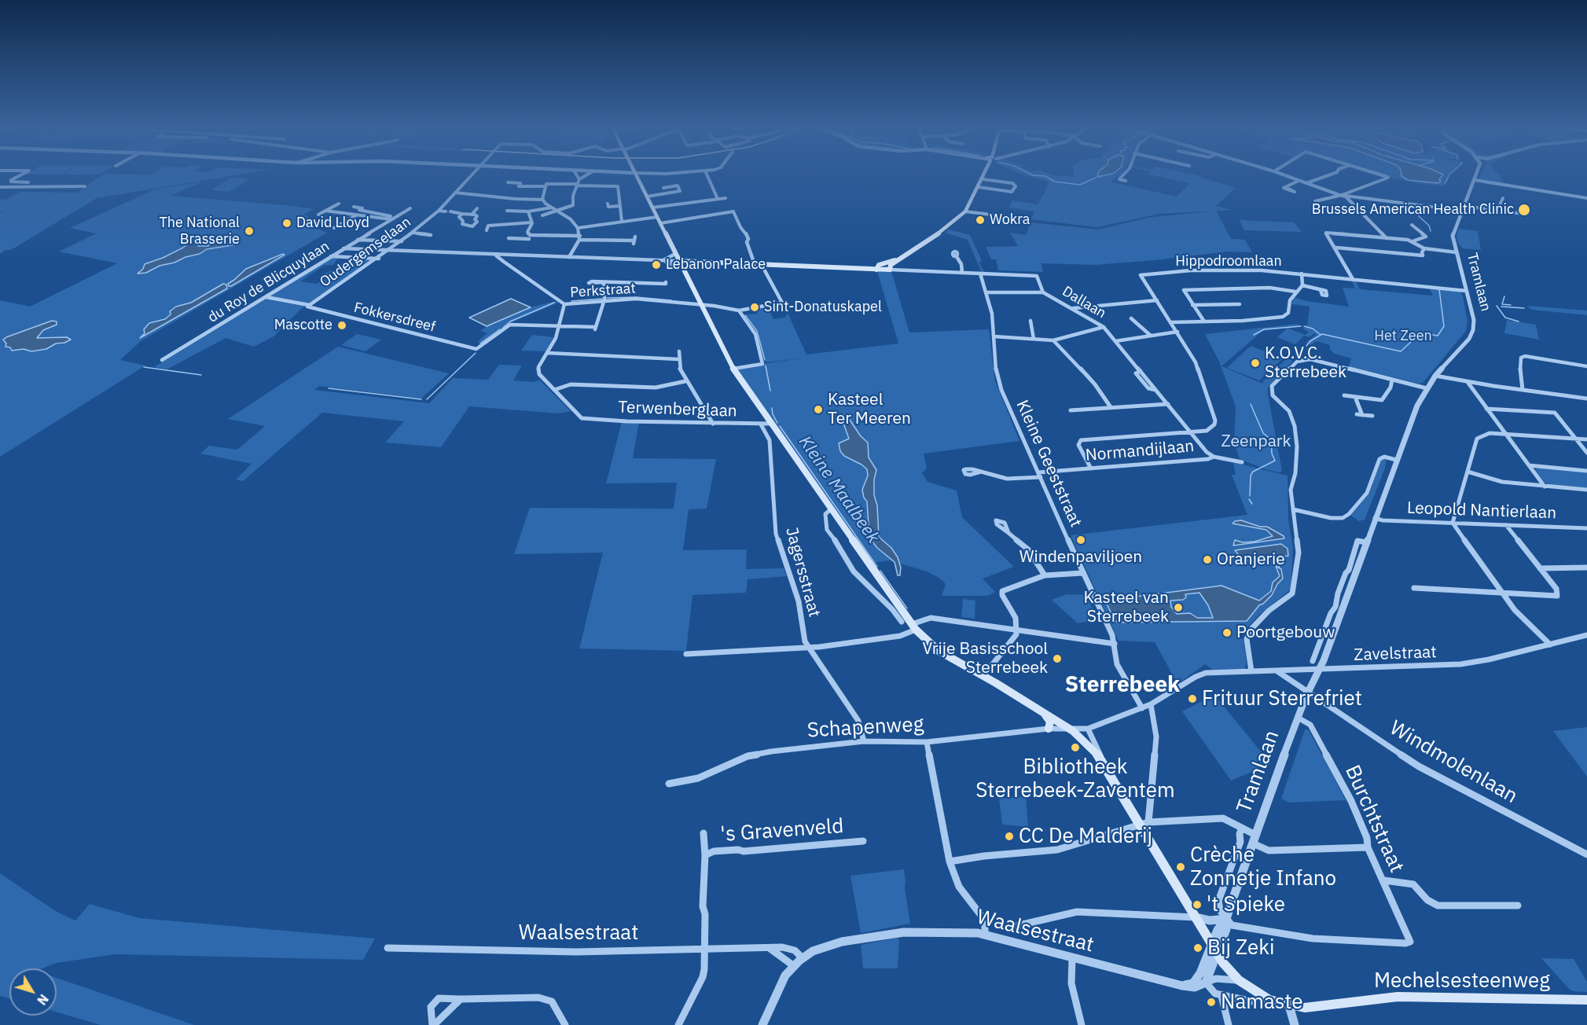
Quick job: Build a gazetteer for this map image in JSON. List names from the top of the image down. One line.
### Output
{"streets":{"main road":["Mechelsesteenweg"],"street":["Oudergemselaan","Hippodroomlaan","du Roy de Blicquylaan","Tramlaan","Perkstraat","Dallaan","Fokkersdreef","Terwenberglaan","Normandijlaan","Kleine Geeststraat","Leopold Nantierlaan","Jagersstraat","Zavelstraat","Schapenweg","Windmolenlaan","Burchtstraat","'s Gravenveld","Waalsestraat"]},"crossings":[["Oudergemselaan","Fokkersdreef"],["Hippodroomlaan","Tramlaan"],["du Roy de Blicquylaan","Fokkersdreef"],["Tramlaan","Leopold Nantierlaan"],["Tramlaan","Zavelstraat"],["Tramlaan","Windmolenlaan"],["Tramlaan","Burchtstraat"],["Tramlaan","Mechelsesteenweg"],["Perkstraat","Mechelsesteenweg"],["Dallaan","Normandijlaan"],["Dallaan","Kleine Geeststraat"],["Terwenberglaan","Jagersstraat"],["Terwenberglaan","Mechelsesteenweg"],["Normandijlaan","Kleine Geeststraat"],["Jagersstraat","Schapenweg"],["Zavelstraat","Windmolenlaan"],["Schapenweg","Mechelsesteenweg"],["'s Gravenveld","Waalsestraat"],["Waalsestraat","Mechelsesteenweg"]],"districts":["Sterrebeek"],"water":["Kleine Maalbeek"],"parks":["Het Zeen","Zeenpark"],"places":["Brussels American Health Clinic","Wokra","David Lloyd","The National Brasserie","Lebanon Palace","Sint-Donatuskapel","Mascotte","K.O.V.C. Sterrebeek","Kasteel Ter Meeren","Windenpaviljoen","Oranjerie","Kasteel van Sterrebeek","Poortgebouw","Vrije Basisschool Sterrebeek","Frituur Sterrefriet","Bibliotheek Sterrebeek-Zaventem","CC De Malderij","Crèche Zonnetje Infano","'t Spieke","Bij Zeki","Namaste"],"north":"bottom right"}
